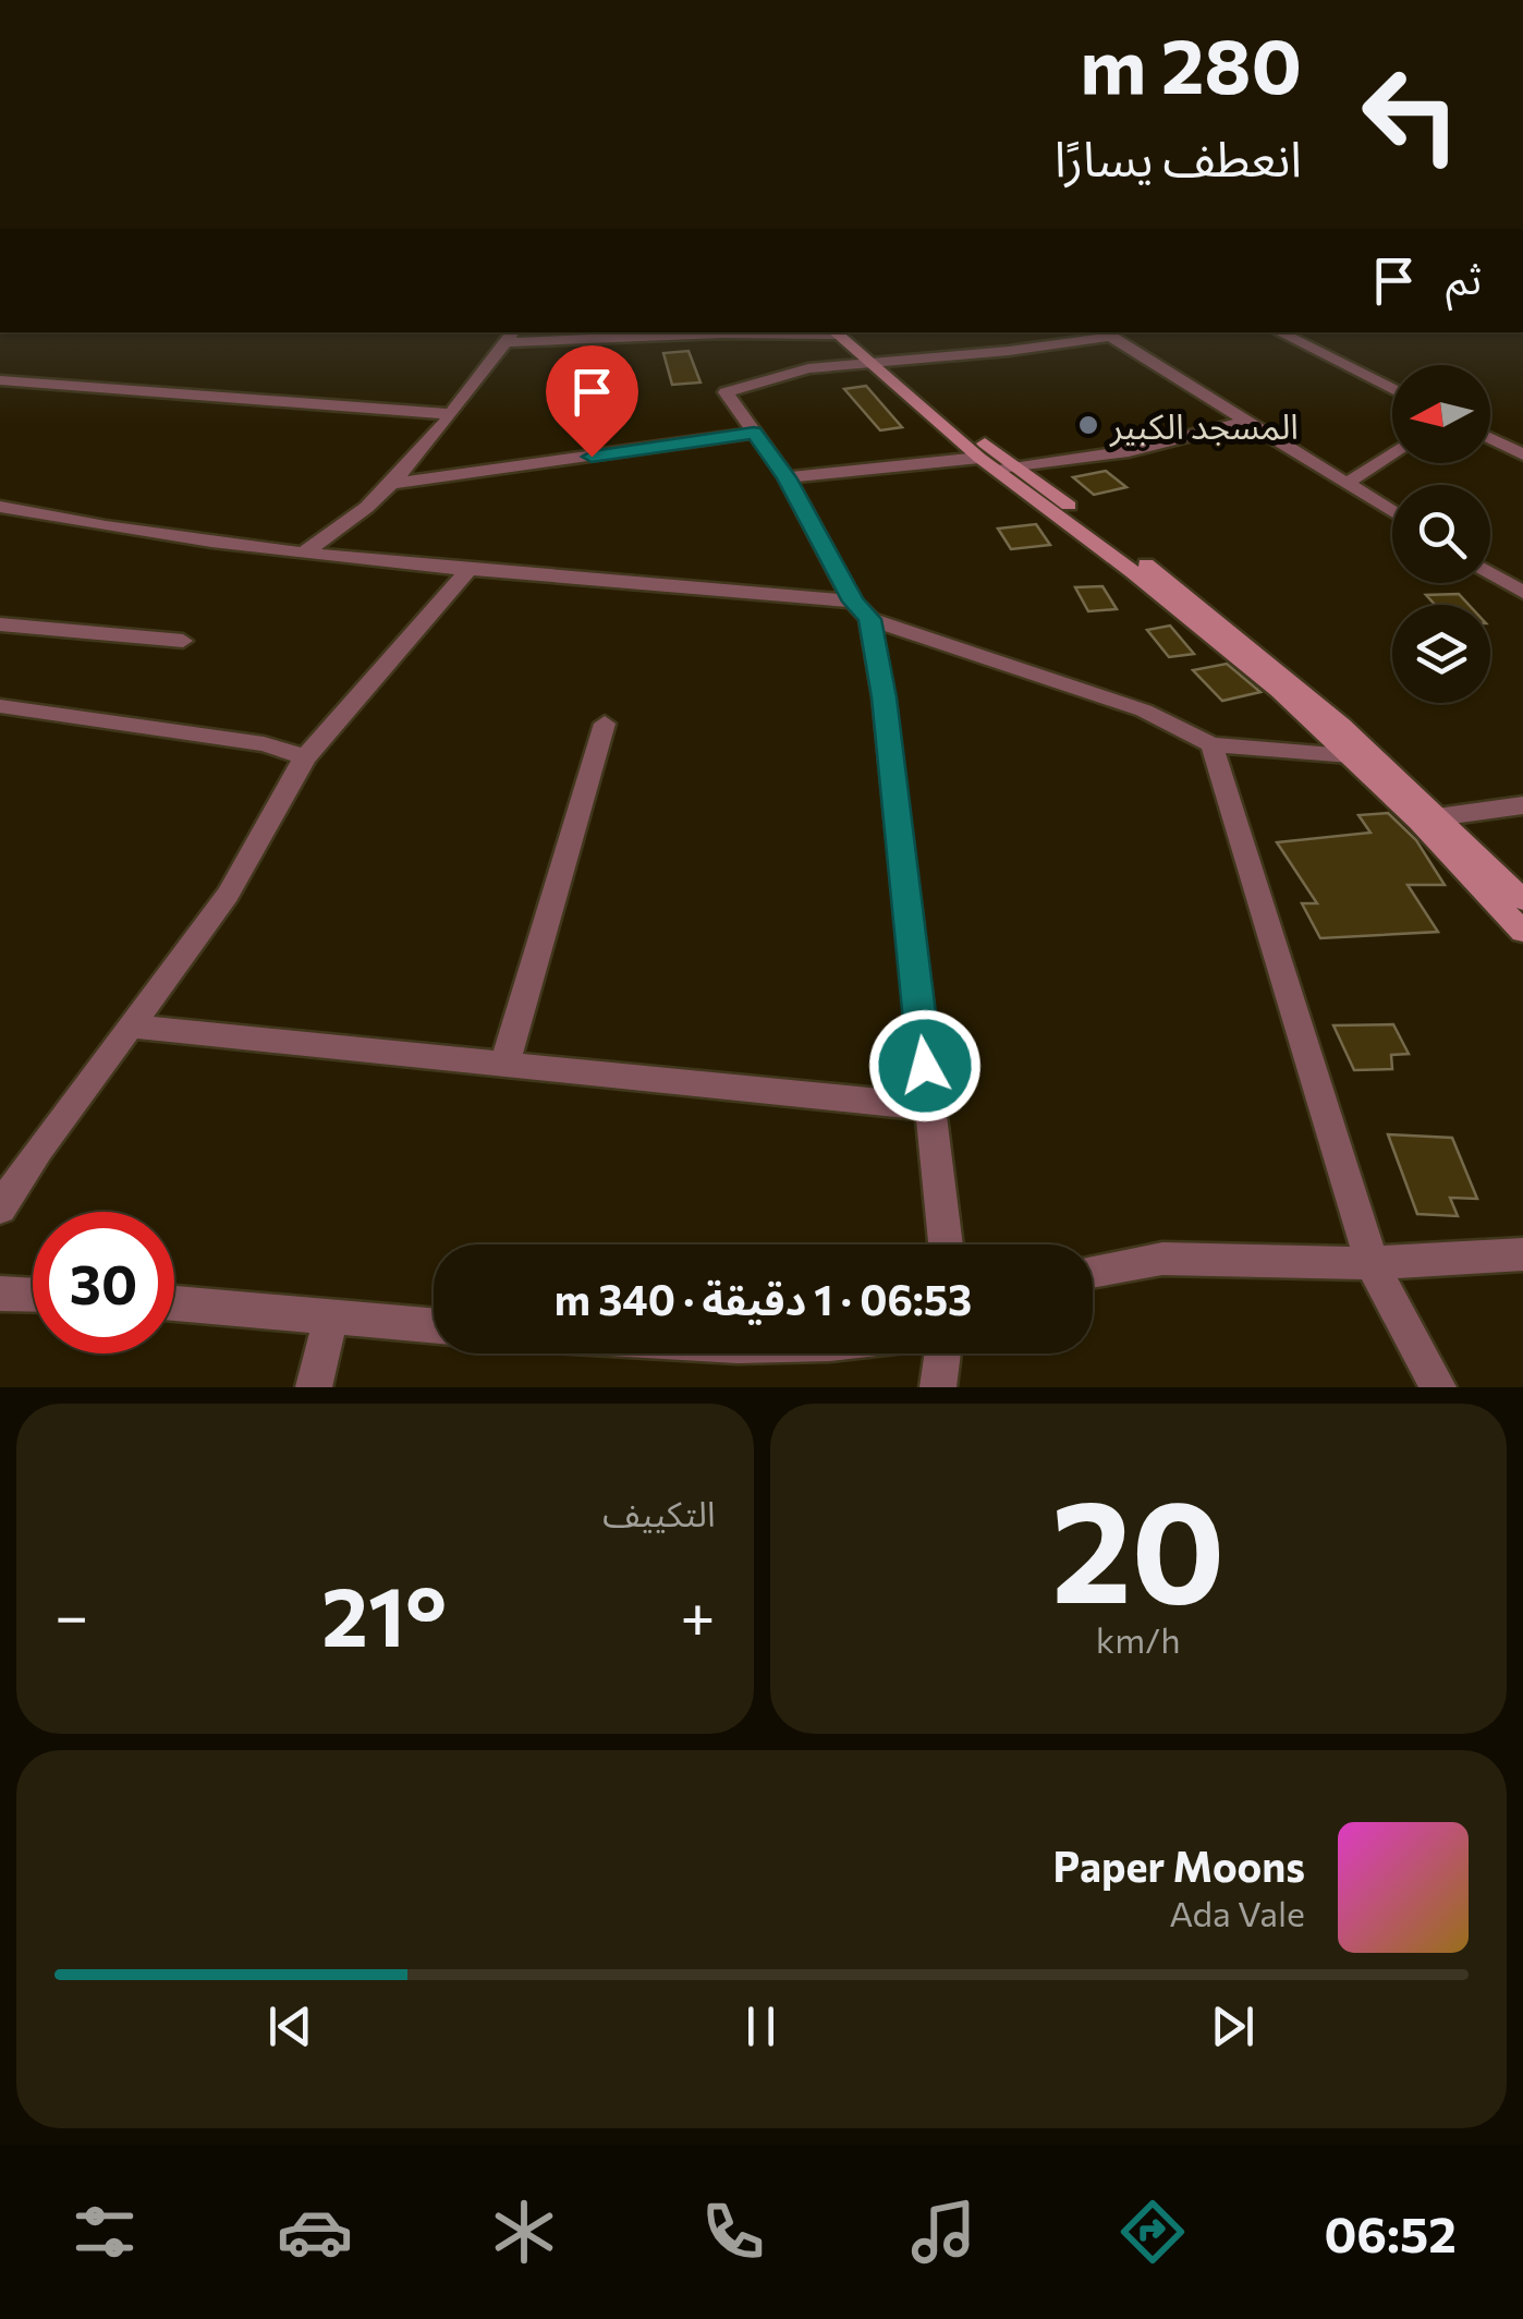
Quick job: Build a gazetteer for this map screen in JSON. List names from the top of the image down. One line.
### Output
{"places":["المسجد الكبير"],"north":"left","page":{"turn":["280 m","انعطف يسارًا"],"then":"ثم","limit":"30","trip":"06:53 · 1 دقيقة · 340 m","tile":[["20","km/h"],"التكييف"],"heat":["−","21°","+"],"song":["Paper Moons","Ada Vale"],"tabs":"06:52"}}
